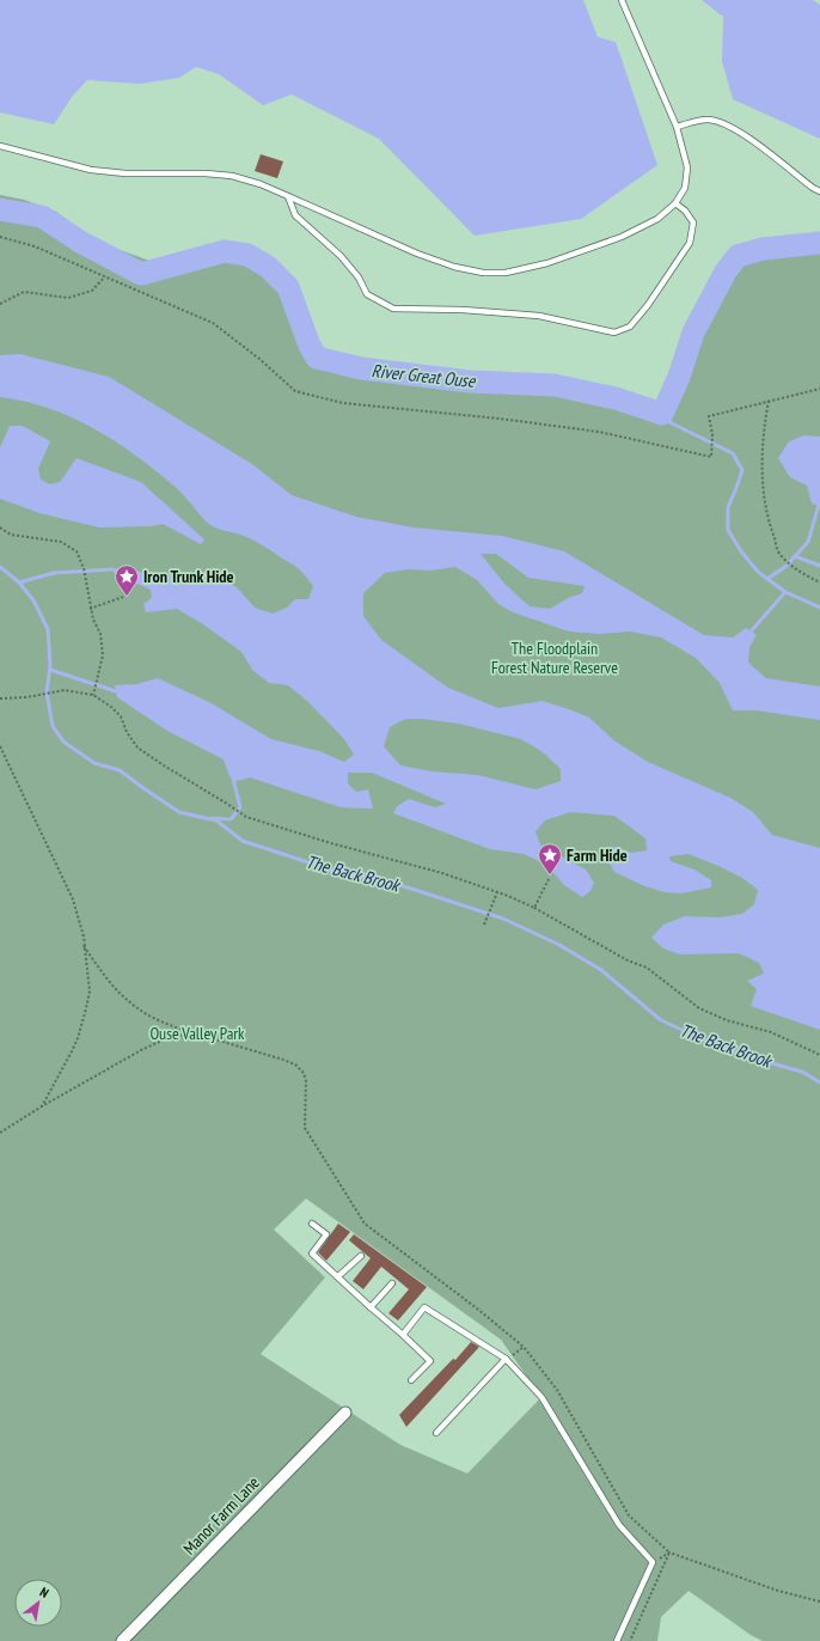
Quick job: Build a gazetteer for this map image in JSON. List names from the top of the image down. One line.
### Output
{"streets":{"street":["Manor Farm Lane"]},"water":["River Great Ouse","The Back Brook"],"parks":["The Floodplain Forest Nature Reserve","Ouse Valley Park"],"places":{"place":["Iron Trunk Hide","Farm Hide"]},"north":"top right"}
